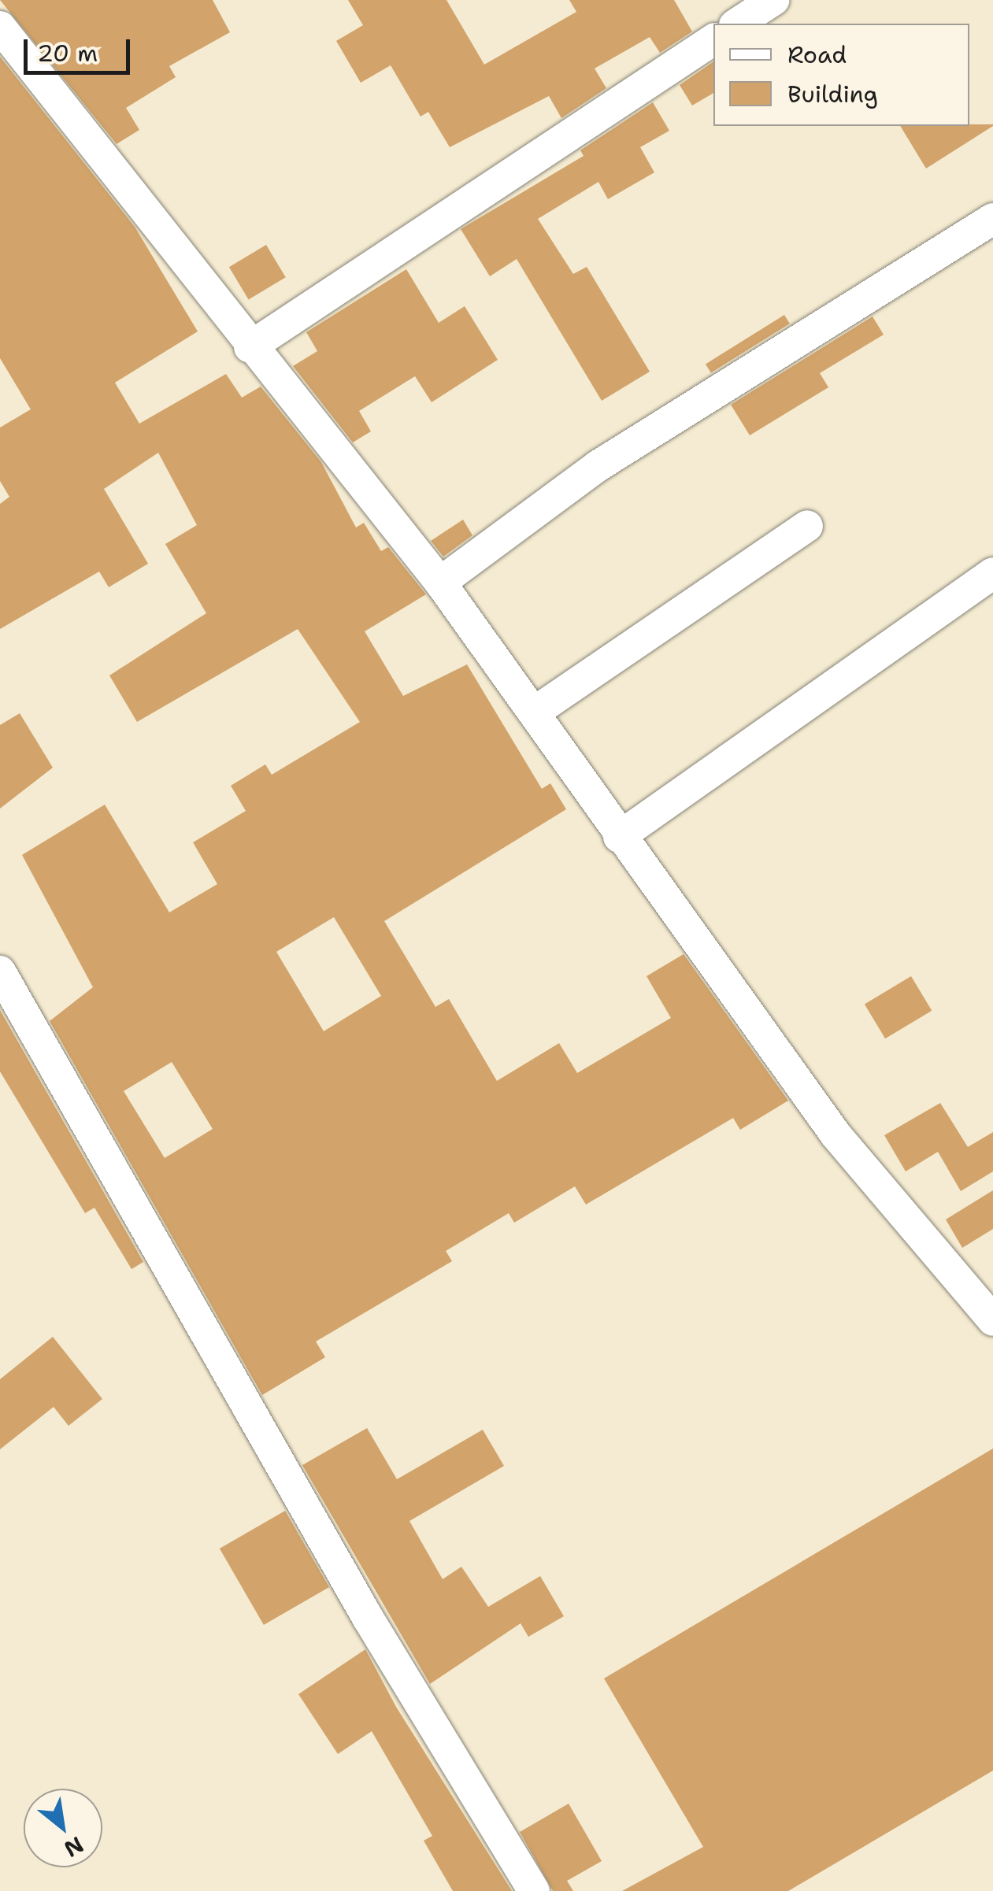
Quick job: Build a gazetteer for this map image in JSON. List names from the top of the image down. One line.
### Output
{"legend":["Road","Building"],"scale_bar":"20 m","north":"bottom right"}
